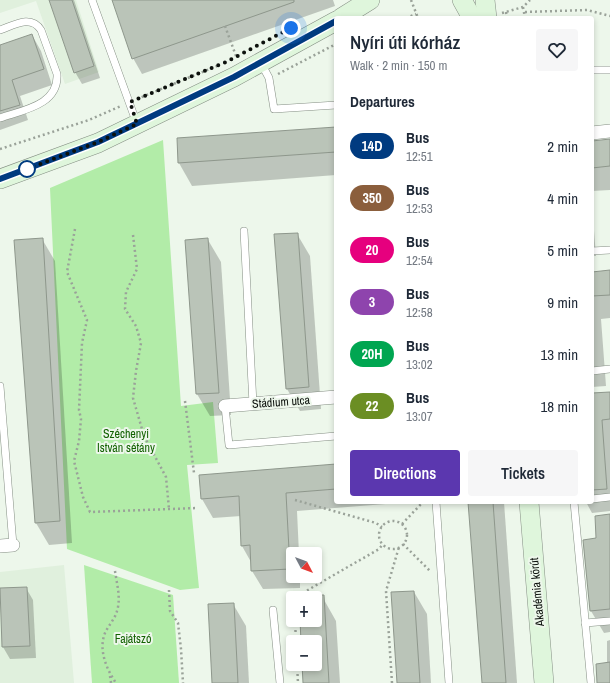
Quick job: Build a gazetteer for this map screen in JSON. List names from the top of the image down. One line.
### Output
{"streets":{"street":["Stádium utca","Akadémia körút"]},"parks":["Széchenyi István sétány","Fajátszó"],"lines":["bus line 14D"],"north":"bottom right","page":{"heading":[["Nyíri úti kórház","Walk · 2 min · 150 m"],"Departures"],"list":[{"mark":"14D","name":"Bus","note":"12:51","value":"2 min"},{"mark":"350","name":"Bus","note":"12:53","value":"4 min"},{"mark":"20","name":"Bus","note":"12:54","value":"5 min"},{"mark":"3","name":"Bus","note":"12:58","value":"9 min"},{"mark":"20H","name":"Bus","note":"13:02","value":"13 min"},{"mark":"22","name":"Bus","note":"13:07","value":"18 min"}],"buttons":["Directions","Tickets"],"map_buttons":["+","−"]}}
